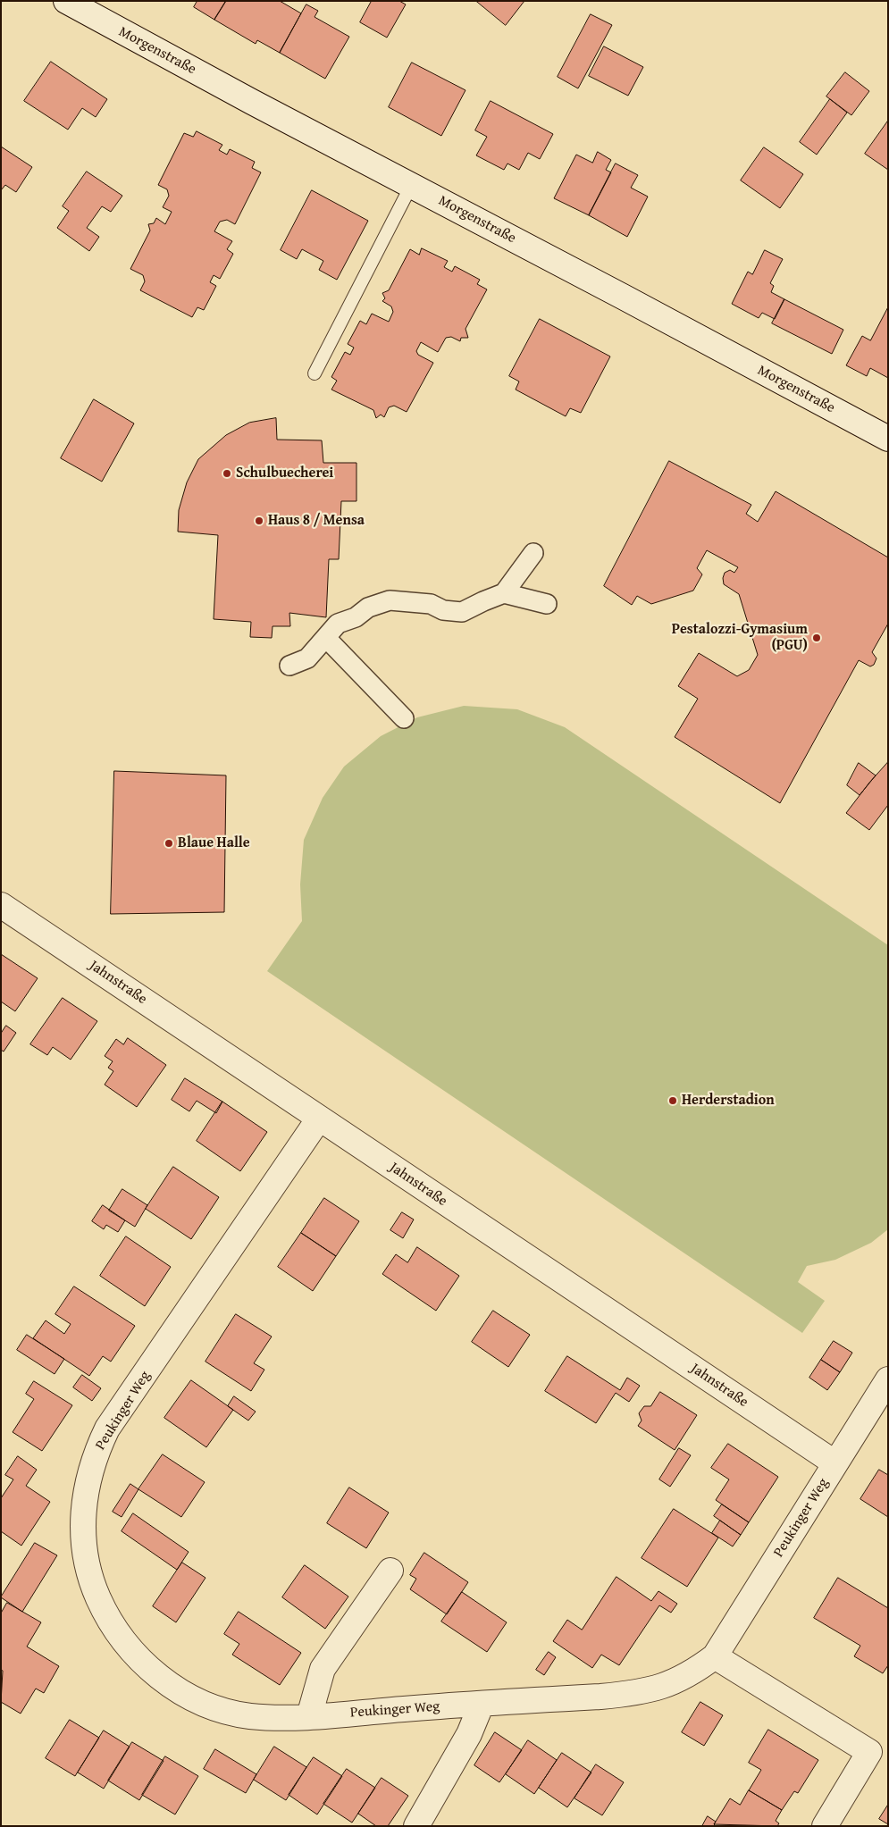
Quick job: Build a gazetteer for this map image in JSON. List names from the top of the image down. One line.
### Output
{"streets":{"street":["Morgenstraße","Jahnstraße","Peukinger Weg"]},"crossings":[["Jahnstraße","Peukinger Weg"]],"places":["Schulbuecherei","Haus 8 / Mensa","Pestalozzi-Gymasium (PGU)","Blaue Halle","Herderstadion"]}
